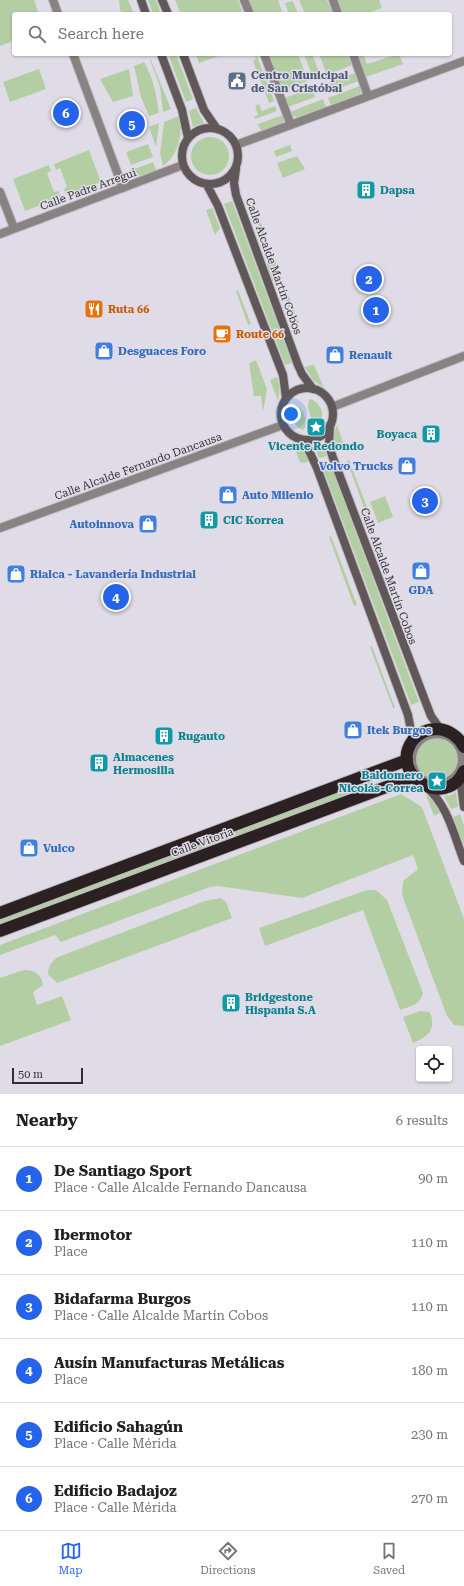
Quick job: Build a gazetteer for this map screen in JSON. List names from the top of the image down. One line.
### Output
{"streets":{"highway":["Calle Vitoria"],"main road":["Calle Alcalde Martín Cobos"],"street":["Calle Padre Arregui","Calle Alcalde Fernando Dancausa"]},"crossings":[["Calle Padre Arregui","Calle Alcalde Martín Cobos"],["Calle Alcalde Martín Cobos","Calle Alcalde Fernando Dancausa"]],"places":{"public building":["Centro Municipal de San Cristóbal"],"building":["Dapsa","Boyaca","CIC Korrea","Rugauto","Almacenes Hermosilla","Bridgestone Hispania S.A"],"restaurant":["Ruta 66"],"cafe":["Route 66"],"shop":["Desguaces Foro","Renault","Volvo Trucks","Auto Milenio","Autoinnova","GDA","Rialca - Lavandería Industrial","Itek Burgos","Vulco"],"place":["Vicente Redondo","Baldomero Nicolás-Correa"]},"scale_bar":"50 m","page":{"search":"Search here","pins":["6","5","2","1","3","4"],"scale":"50 m","heading":["Nearby","6 results"],"list":[{"mark":"1","name":"De Santiago Sport","note":"Place · Calle Alcalde Fernando Dancausa","value":"90 m"},{"mark":"2","name":"Ibermotor","note":"Place","value":"110 m"},{"mark":"3","name":"Bidafarma Burgos","note":"Place · Calle Alcalde Martín Cobos","value":"110 m"},{"mark":"4","name":"Ausín Manufacturas Metálicas","note":"Place","value":"180 m"},{"mark":"5","name":"Edificio Sahagún","note":"Place · Calle Mérida","value":"230 m"},{"mark":"6","name":"Edificio Badajoz","note":"Place · Calle Mérida","value":"270 m"}],"nav":["Map","Directions","Saved"]}}
